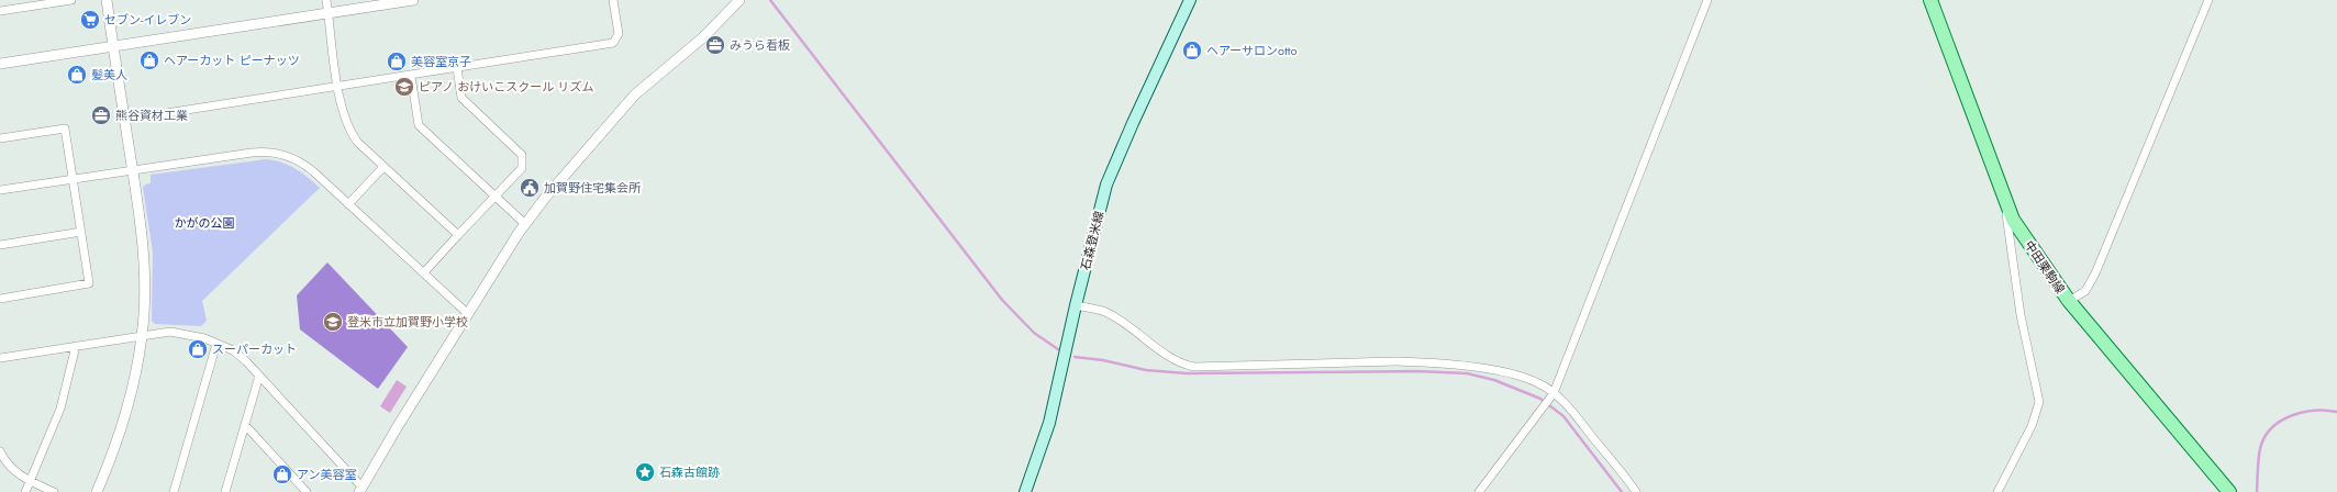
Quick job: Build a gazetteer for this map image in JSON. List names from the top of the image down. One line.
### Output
{"streets":{"main road":["石森登米線","中田栗駒線"]},"parks":["かがの公園"],"places":{"supermarket":["セブン-イレブン"],"office":["みうら看板","熊谷資材工業"],"shop":["ヘアーサロンotto","ヘアーカット ピーナッツ","美容室京子","髪美人","スーパーカット","アン美容室"],"school or university":["ピアノ おけいこスクール リズム","登米市立加賀野小学校"],"public building":["加賀野住宅集会所"],"place":["石森古館跡"]}}
